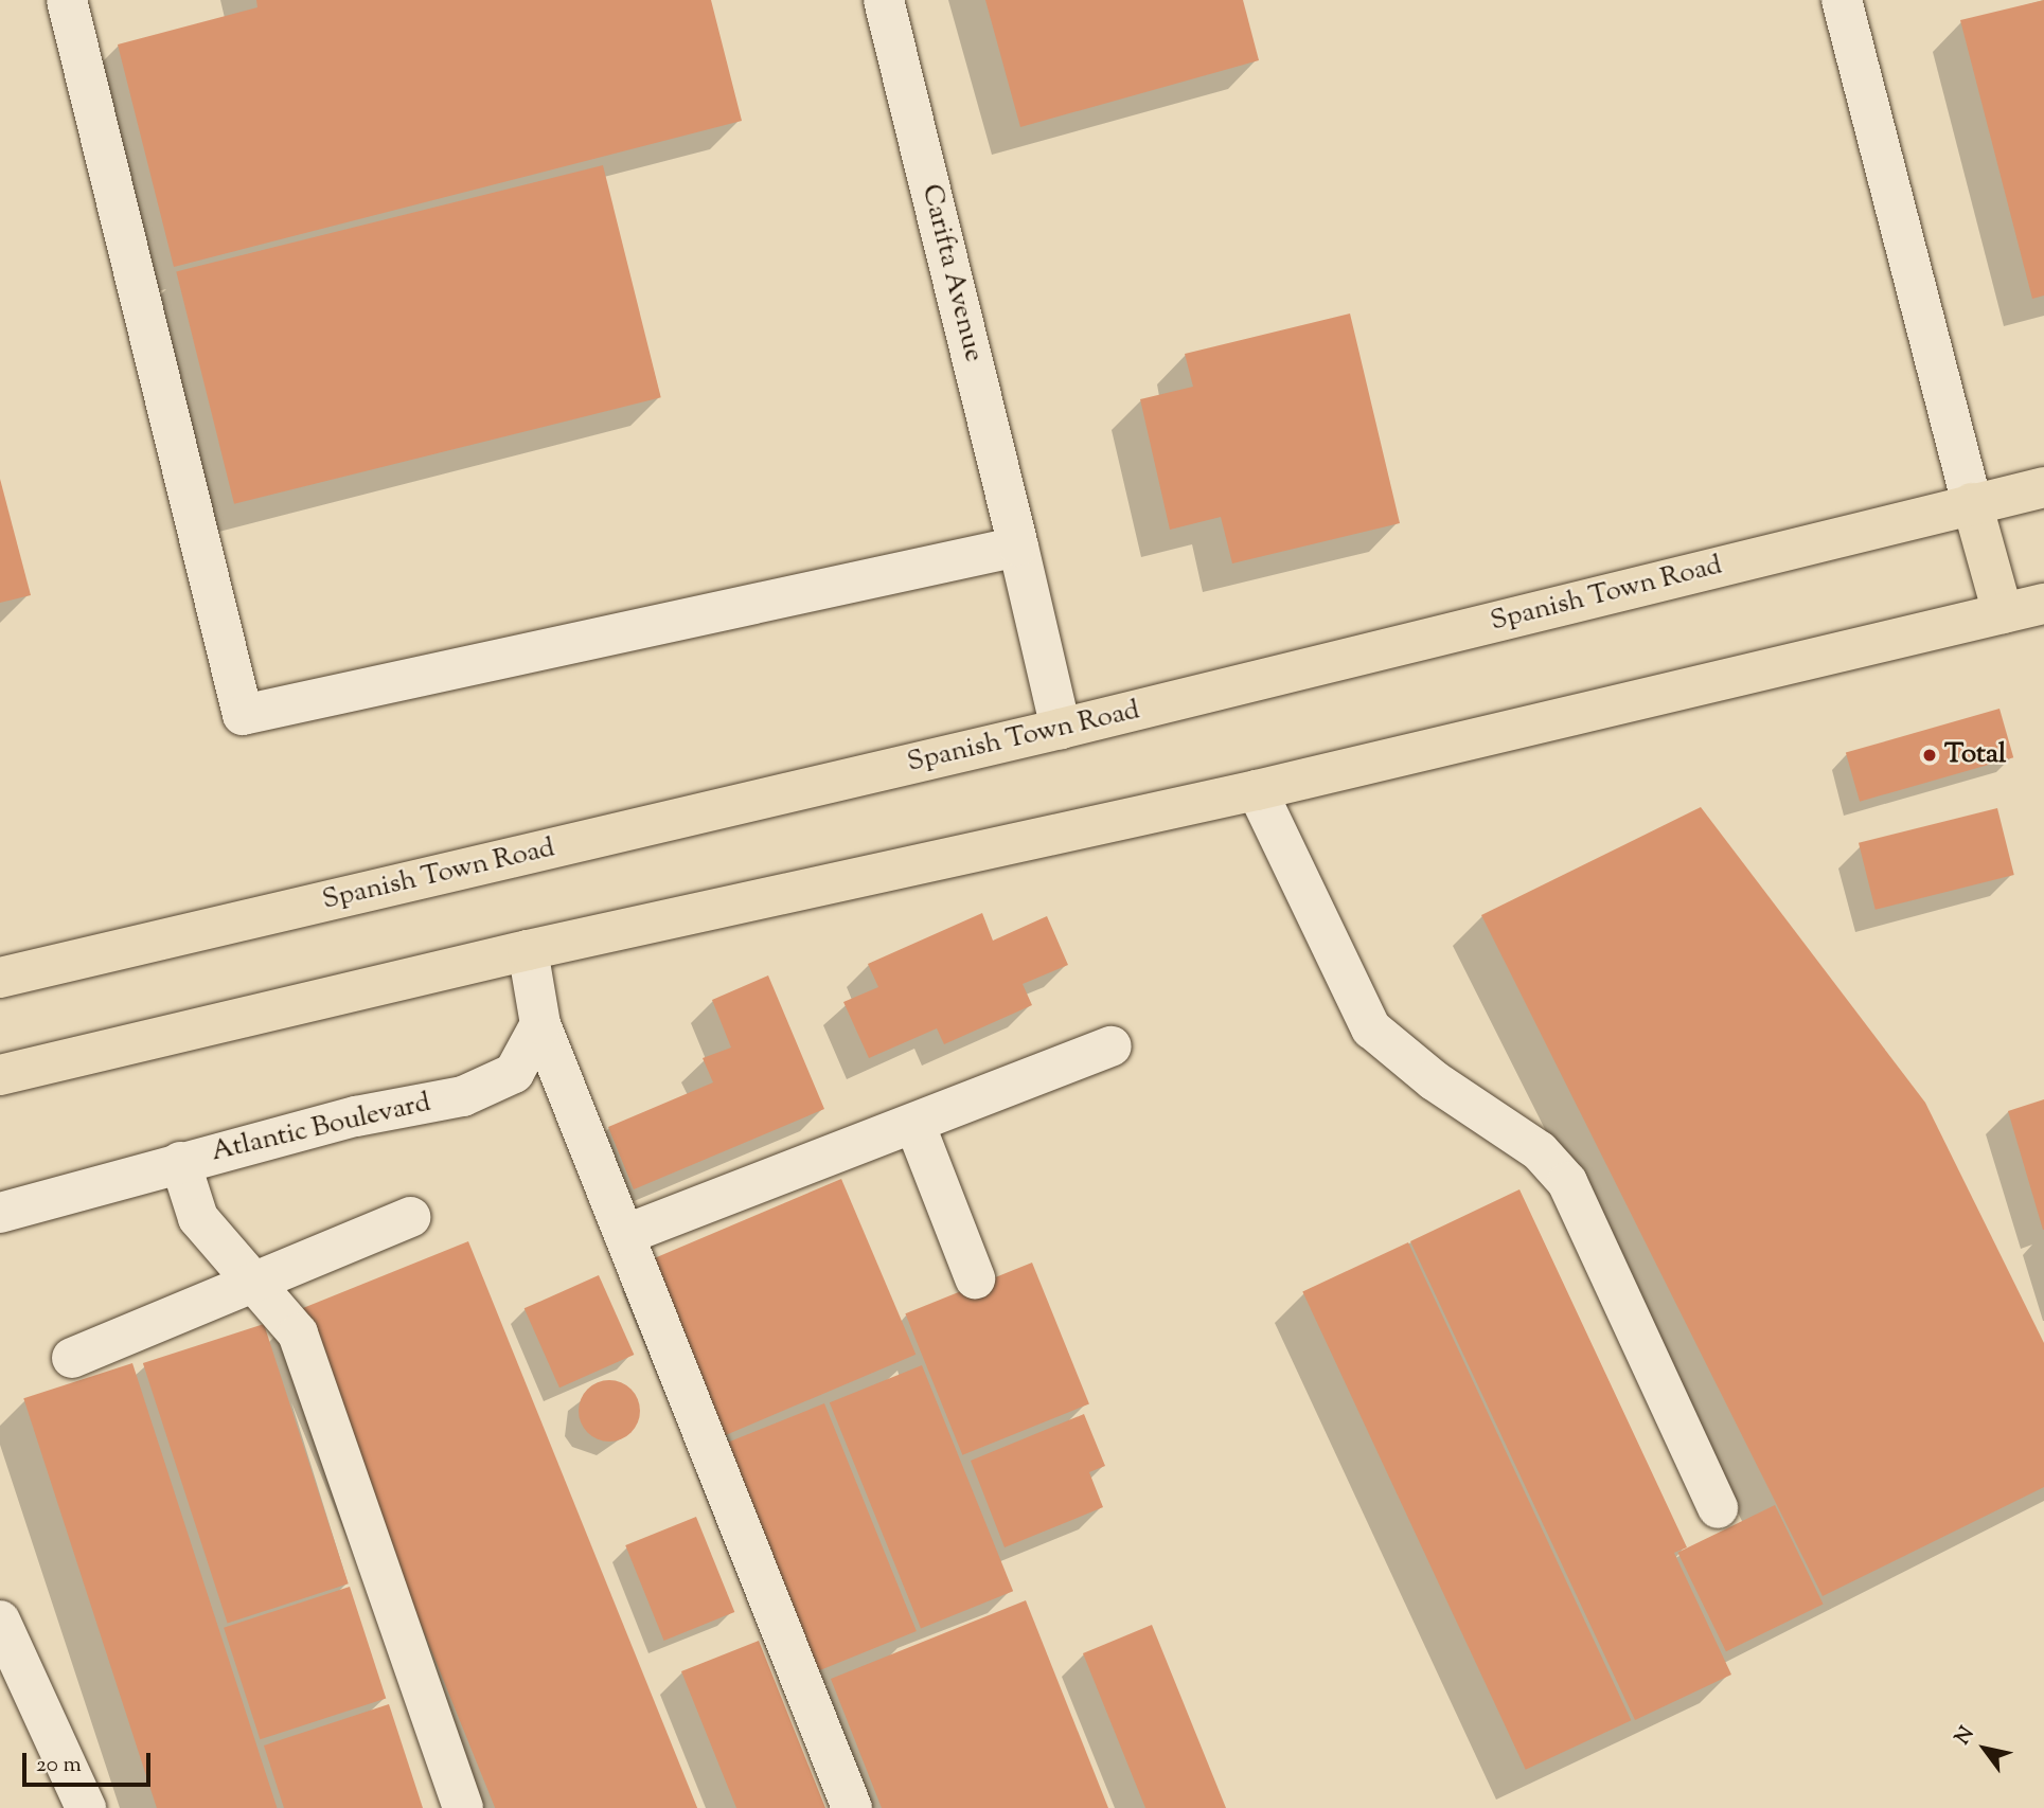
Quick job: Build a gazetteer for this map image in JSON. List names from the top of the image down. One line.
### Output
{"streets":{"highway":["Spanish Town Road"],"street":["Carifta Avenue","Atlantic Boulevard"]},"crossings":[["Carifta Avenue","Spanish Town Road"]],"places":["Total"],"scale_bar":"20 m","north":"top left"}
